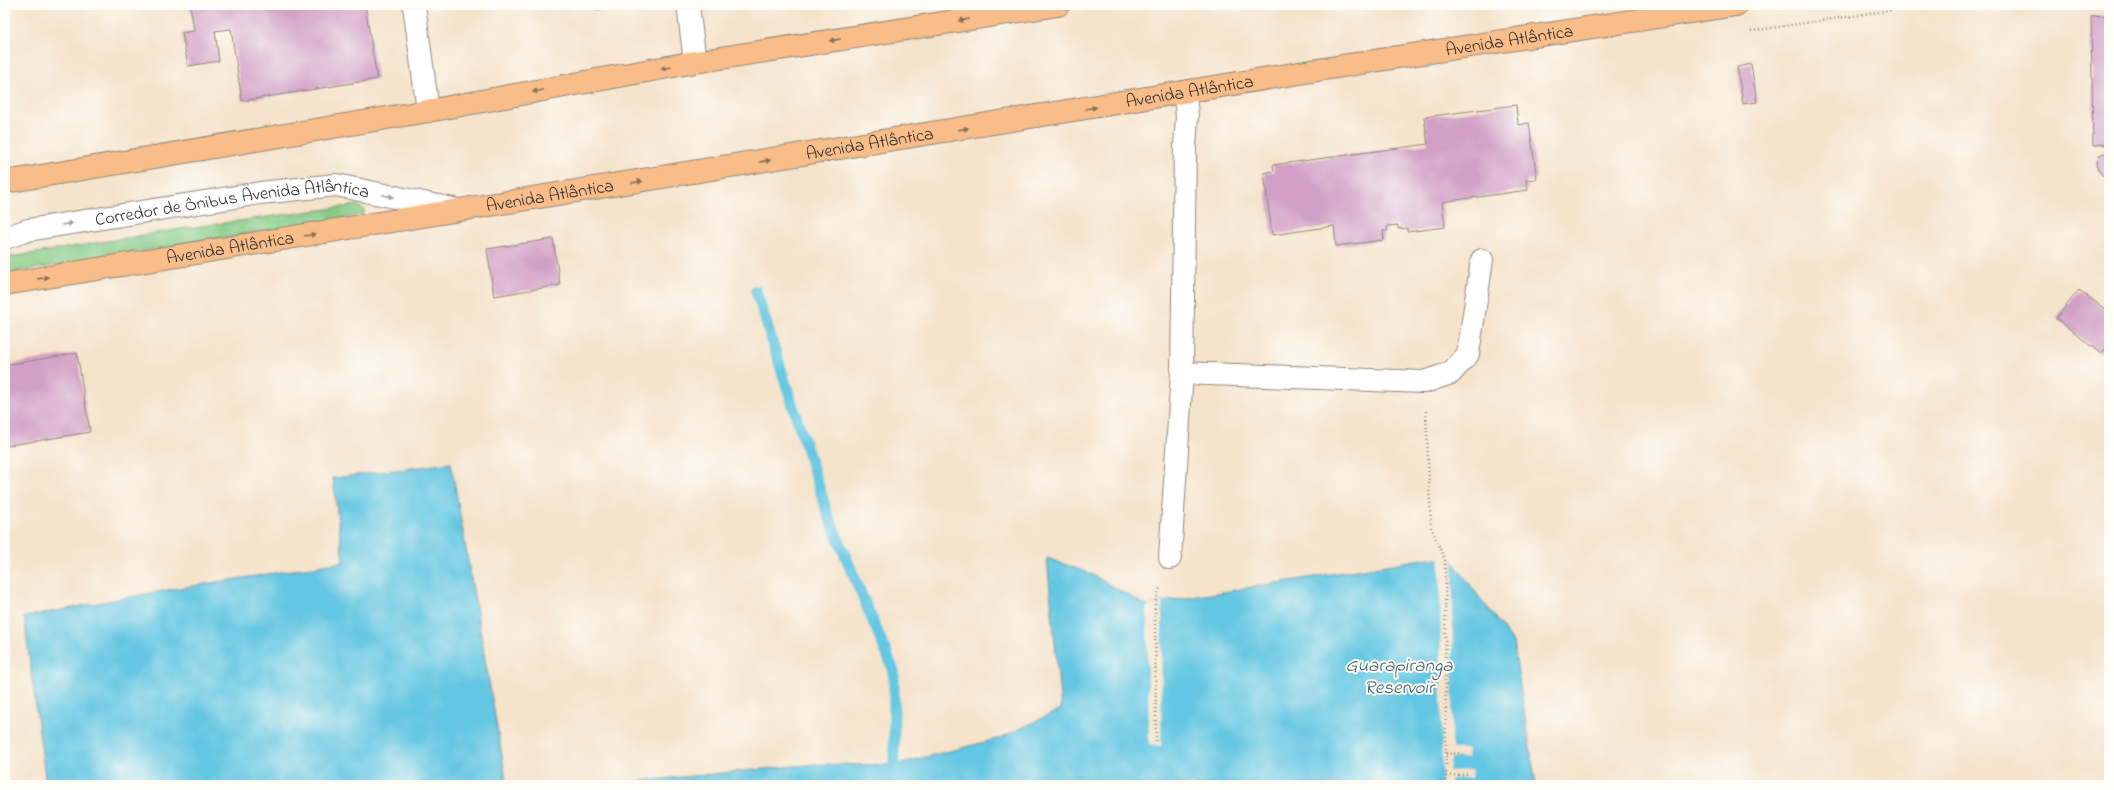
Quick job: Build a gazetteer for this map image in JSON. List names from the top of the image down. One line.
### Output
{"streets":{"main road":["Avenida Atlântica"],"street":["Corredor de Ônibus Avenida Atlântica"]},"crossings":[["Avenida Atlântica","Corredor de Ônibus Avenida Atlântica"]],"one_way":["Corredor de Ônibus Avenida Atlântica"],"water":["Guarapiranga Reservoir"]}
